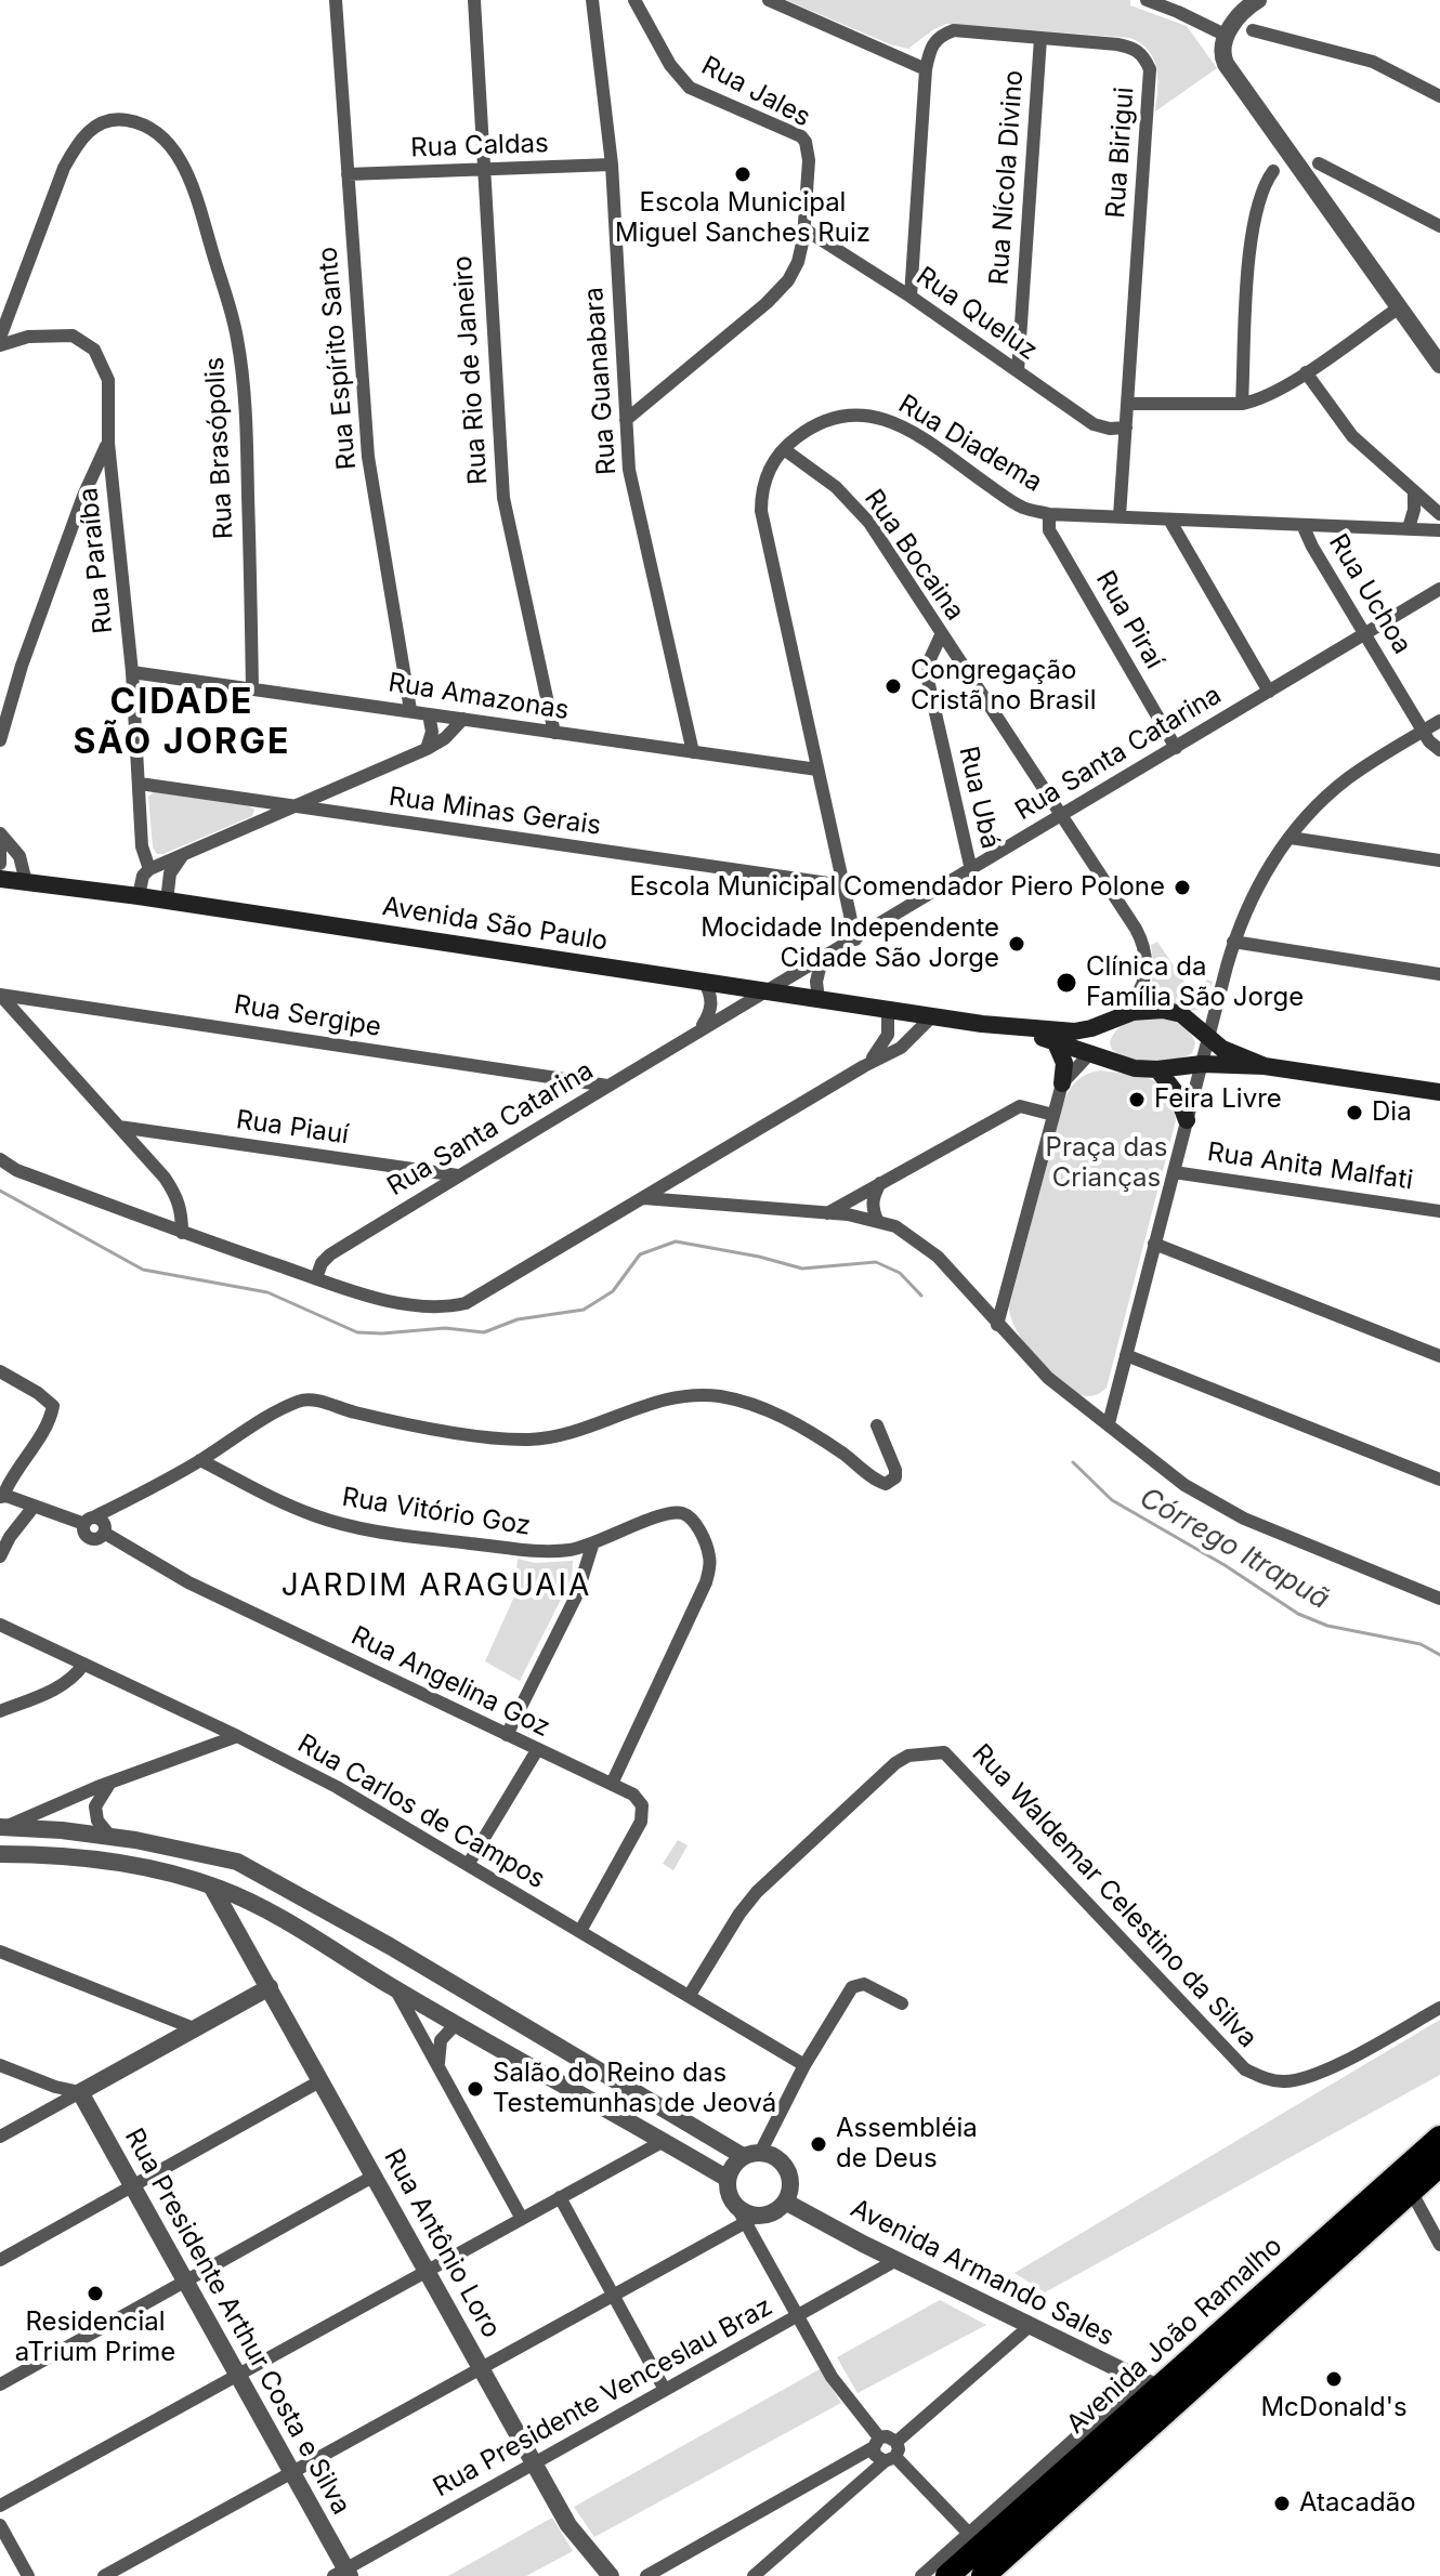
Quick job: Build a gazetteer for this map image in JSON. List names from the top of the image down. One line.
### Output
{"streets":{"highway":["Avenida João Ramalho"],"main road":["Avenida São Paulo"],"street":["Rua Jales","Rua Caldas","Rua Birigui","Rua Nícola Divino","Rua Queluz","Rua Espírito Santo","Rua Rio de Janeiro","Rua Guanabara","Rua Diadema","Rua Brasópolis","Rua Bocaina","Rua Paraíba","Rua Uchoa","Rua Piraí","Rua Amazonas","Rua Santa Catarina","Rua Ubá","Rua Minas Gerais","Rua Sergipe","Rua Piauí","Rua Anita Malfati","Rua Vitório Goz","Rua Angelina Goz","Rua Carlos de Campos","Rua Waldemar Celestino da Silva","Rua Antônio Loro","Avenida Armando Sales","Rua Presidente Arthur Costa e Silva","Rua Presidente Venceslau Braz"]},"crossings":[["Rua Jales","Rua Queluz"],["Rua Jales","Rua Guanabara"],["Rua Caldas","Rua Espírito Santo"],["Rua Caldas","Rua Rio de Janeiro"],["Rua Caldas","Rua Guanabara"],["Rua Birigui","Rua Nícola Divino"],["Rua Birigui","Rua Queluz"],["Rua Birigui","Rua Diadema"],["Rua Nícola Divino","Rua Queluz"],["Rua Espírito Santo","Rua Amazonas"],["Rua Rio de Janeiro","Rua Amazonas"],["Rua Guanabara","Rua Amazonas"],["Rua Diadema","Rua Bocaina"],["Rua Diadema","Rua Uchoa"],["Rua Diadema","Rua Piraí"],["Rua Diadema","Rua Amazonas"],["Rua Diadema","Rua Santa Catarina"],["Rua Diadema","Rua Minas Gerais"],["Rua Brasópolis","Rua Amazonas"],["Rua Bocaina","Rua Santa Catarina"],["Rua Bocaina","Rua Ubá"],["Rua Bocaina","Avenida São Paulo"],["Rua Paraíba","Rua Amazonas"],["Rua Paraíba","Rua Minas Gerais"],["Rua Uchoa","Rua Santa Catarina"],["Rua Piraí","Rua Santa Catarina"],["Rua Santa Catarina","Rua Ubá"],["Rua Santa Catarina","Avenida São Paulo"],["Rua Santa Catarina","Rua Sergipe"],["Rua Santa Catarina","Rua Piauí"],["Rua Vitório Goz","Rua Angelina Goz"],["Rua Angelina Goz","Rua Carlos de Campos"],["Rua Carlos de Campos","Rua Waldemar Celestino da Silva"],["Rua Antônio Loro","Rua Presidente Venceslau Braz"],["Avenida Armando Sales","Avenida João Ramalho"],["Avenida Armando Sales","Rua Presidente Venceslau Braz"],["Rua Presidente Arthur Costa e Silva","Rua Presidente Venceslau Braz"]],"districts":["CIDADE SÃO JORGE","JARDIM ARAGUAIA"],"water":["Córrego Itrapuã"],"parks":["Praça das Crianças"],"places":["Escola Municipal Miguel Sanches Ruiz","Congregação Cristã no Brasil","Escola Municipal Comendador Piero Polone","Mocidade Independente Cidade São Jorge","Clínica da Família São Jorge","Feira Livre","Dia","Salão do Reino das Testemunhas de Jeová","Assembléia de Deus","Residencial aTrium Prime","McDonald's","Atacadão"]}
